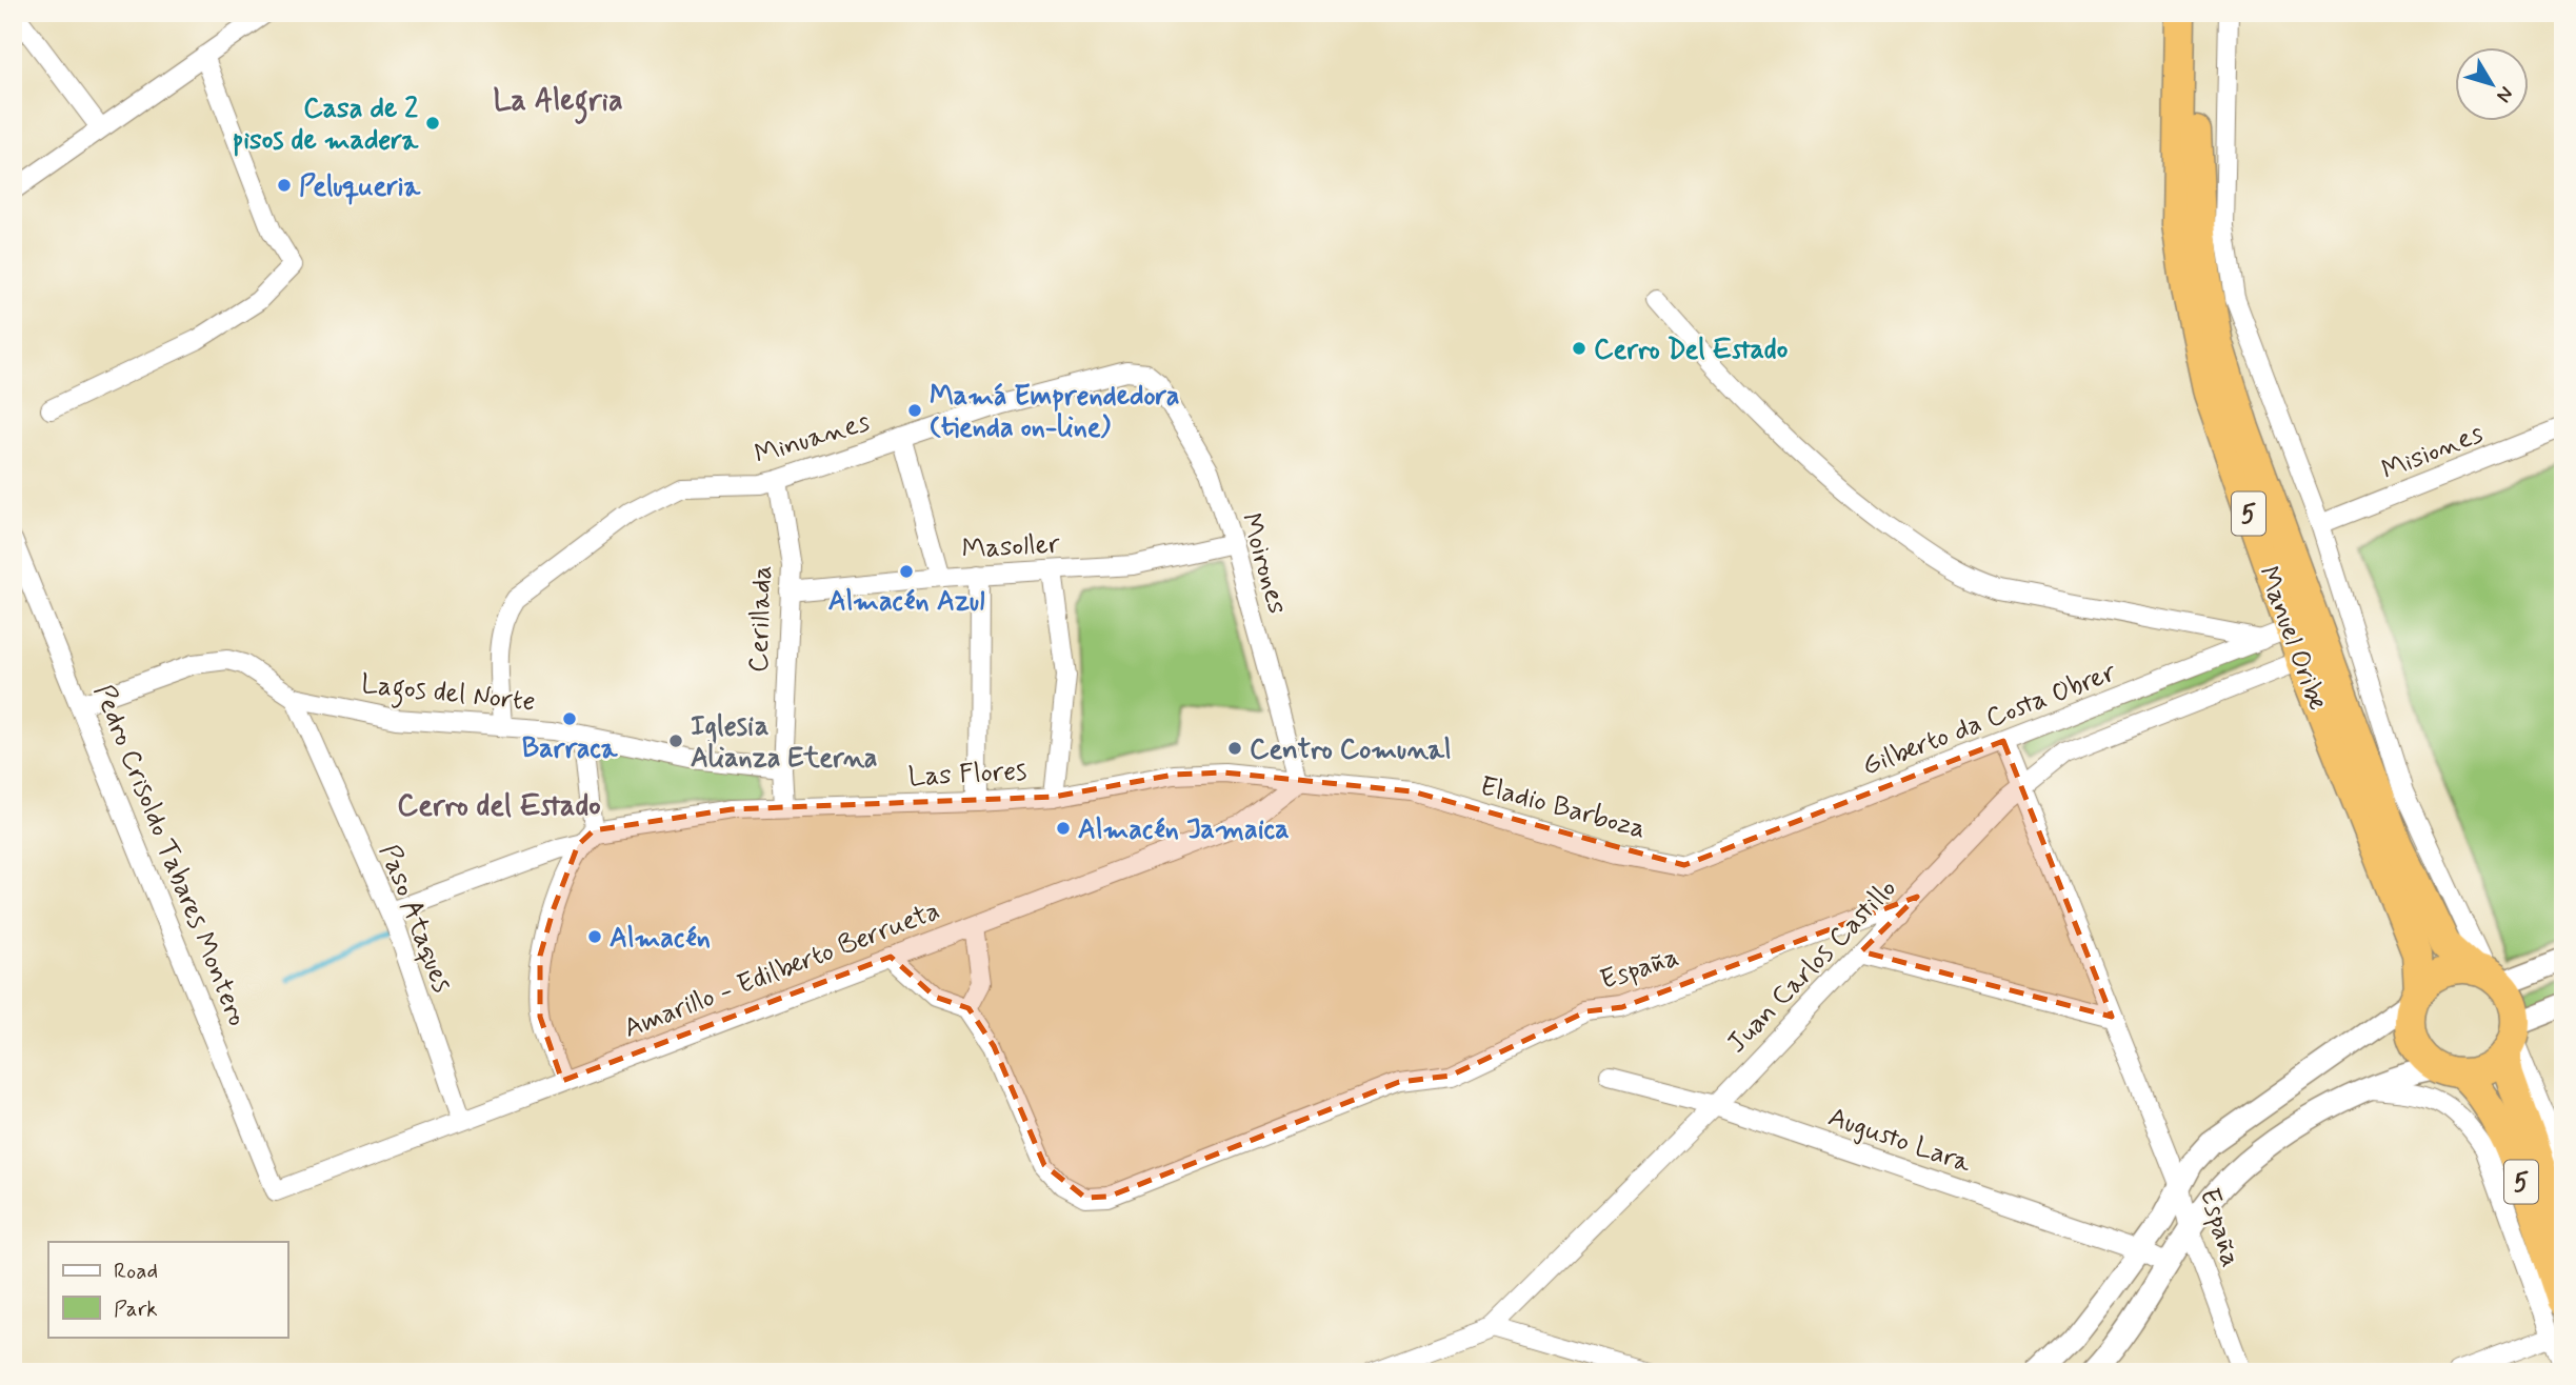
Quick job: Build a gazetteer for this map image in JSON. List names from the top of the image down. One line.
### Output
{"streets":{"highway":["5","Manuel Oribe"],"street":["Minuanes","Misiones","Masoller","Moirones","Cerillada","Lagos del Norte","Gilberto da Costa Obrer","Las Flores","Eladio Barboza","Pedro Crisoldo Tabares Montero","Paso Ataques","Juan Carlos Castillo","España","Amarillo - Edilberto Berrueta","Augusto Lara"]},"crossings":[["Minuanes","Moirones"],["Minuanes","Cerillada"],["Minuanes","Lagos del Norte"],["Misiones","Manuel Oribe"],["Masoller","Moirones"],["Masoller","Cerillada"],["Moirones","Las Flores"],["Moirones","Eladio Barboza"],["Moirones","Amarillo - Edilberto Berrueta"],["Cerillada","Lagos del Norte"],["Cerillada","Las Flores"],["Manuel Oribe","Gilberto da Costa Obrer"],["Manuel Oribe","Juan Carlos Castillo"],["Lagos del Norte","Pedro Crisoldo Tabares Montero"],["Lagos del Norte","Paso Ataques"],["Gilberto da Costa Obrer","Eladio Barboza"],["Gilberto da Costa Obrer","España"],["Las Flores","Eladio Barboza"],["Las Flores","Amarillo - Edilberto Berrueta"],["Eladio Barboza","Amarillo - Edilberto Berrueta"],["Pedro Crisoldo Tabares Montero","Amarillo - Edilberto Berrueta"],["Paso Ataques","Amarillo - Edilberto Berrueta"],["Juan Carlos Castillo","España"],["Juan Carlos Castillo","Augusto Lara"]],"districts":["La Alegria","Cerro del Estado"],"places":["Casa de 2 pisos de madera","Peluqueria","Cerro Del Estado","Mamá Emprendedora (tienda on-line)","Almacén Azul","Barraca","Iglesia Alianza Eterna","Centro Comunal","Almacén Jamaica","Almacén"],"legend":["Road","Park"],"north":"bottom right"}
